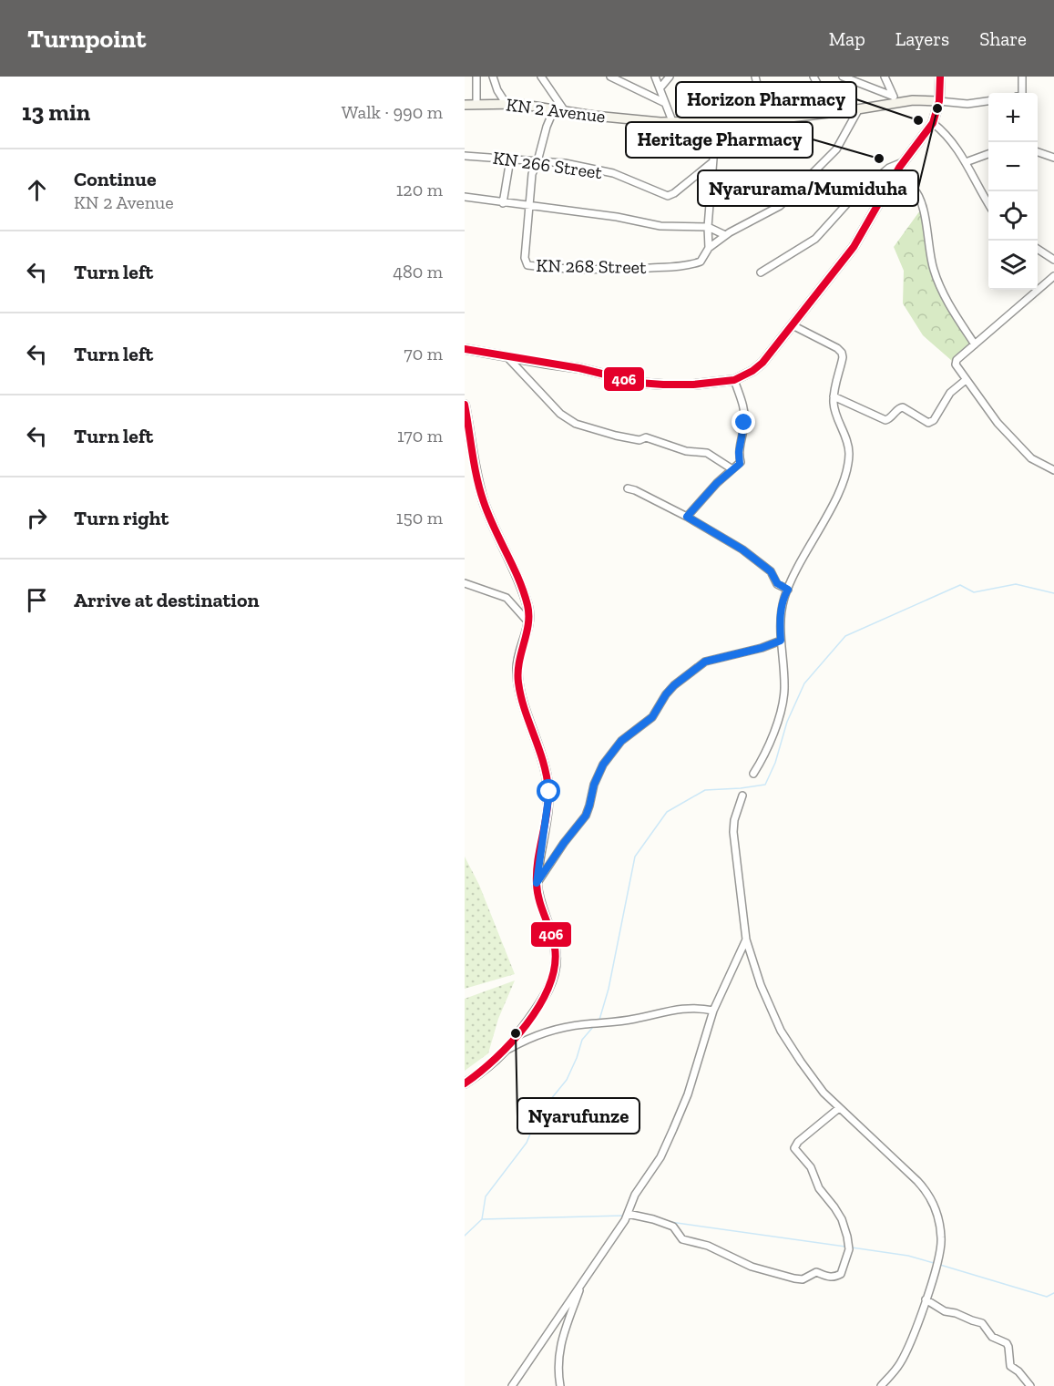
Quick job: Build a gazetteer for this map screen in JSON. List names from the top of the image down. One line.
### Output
{"streets":{"main road":["KN 2 Avenue"],"street":["KN 266 Street","KN 268 Street"]},"crossings":[["KN 2 Avenue","KN 268 Street"],["KN 266 Street","KN 268 Street"]],"places":["Nyarurama/Mumiduha","Horizon Pharmacy","Heritage Pharmacy","Nyarufunze"],"lines":["transit line 406"],"page":{"header":"Turnpoint","nav":["Map","Layers","Share"],"heading":["13 min","Walk · 990 m"],"map_buttons":["+","−"],"list":[["Continue","KN 2 Avenue","120 m"],["Turn left","480 m"],["Turn left","70 m"],["Turn left","170 m"],["Turn right","150 m"],"Arrive at destination"]}}
